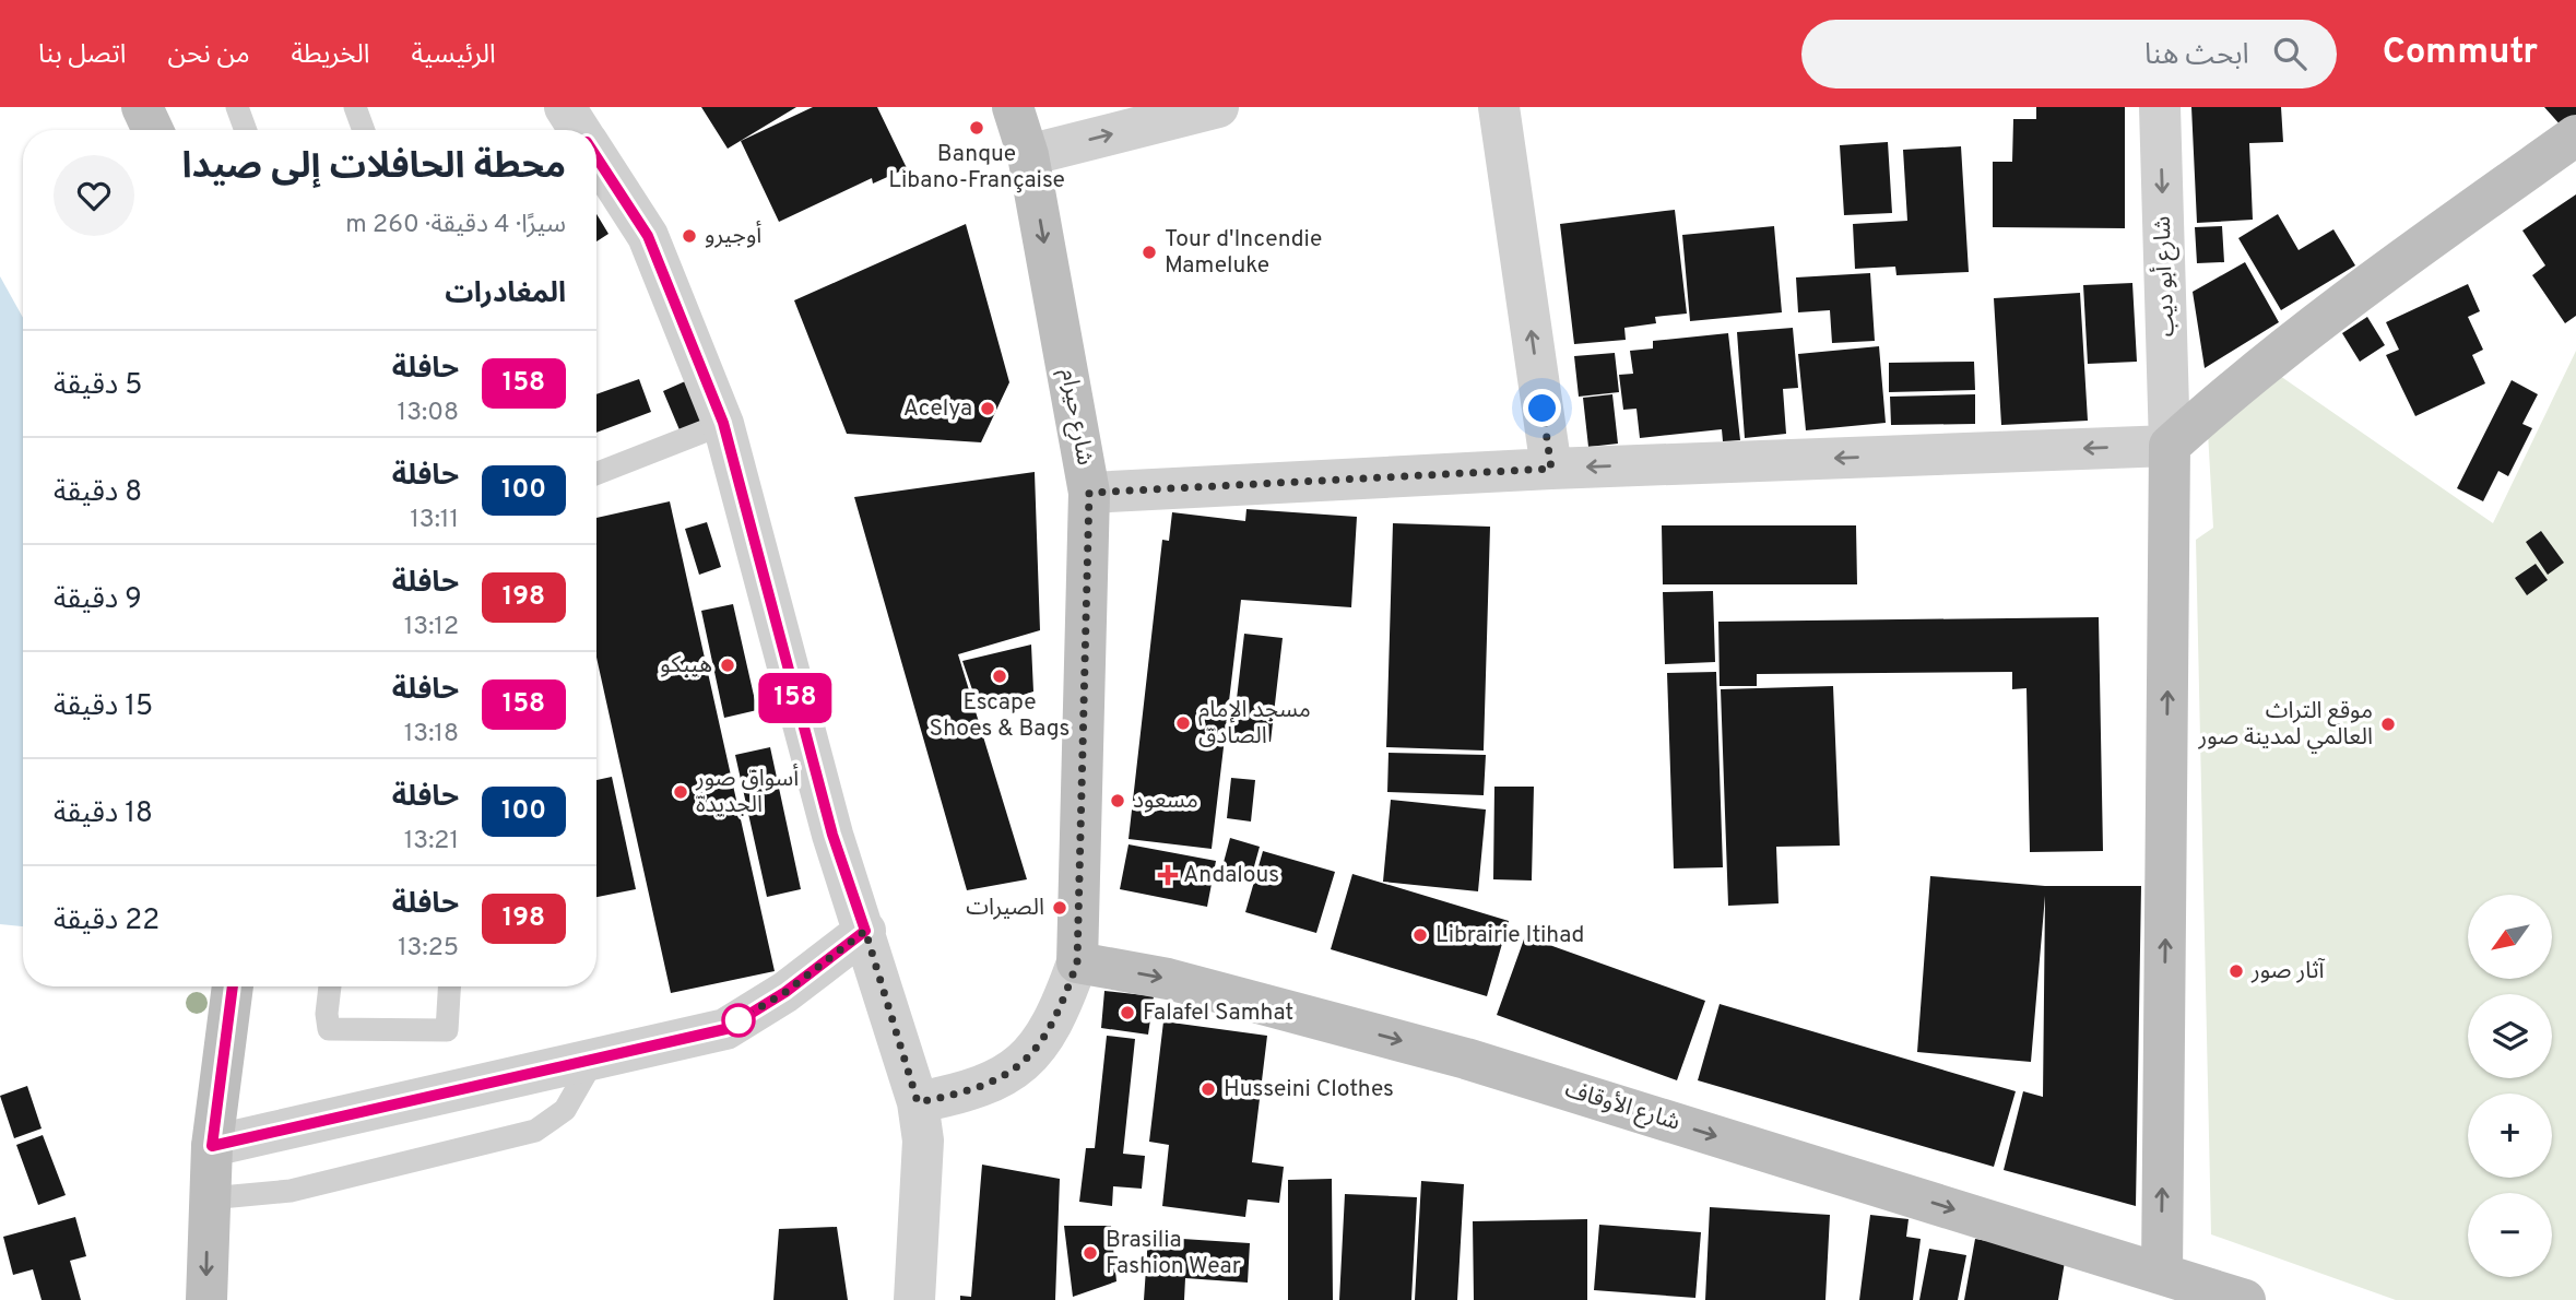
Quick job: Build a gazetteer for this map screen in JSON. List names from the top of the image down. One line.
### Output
{"streets":{"street":["شارع أبو ديب","شارع حيرام","شارع الأوقاف"]},"crossings":[["شارع حيرام","شارع الأوقاف"]],"one_way":["شارع أبو ديب","شارع الأوقاف"],"places":{"other":["Banque Libano-Française","أوجيرو","Tour d'Incendie Mameluke","Acelya","هيبكو","Escape Shoes & Bags","مسجد الإمام الصادق","موقع التراث العالمي لمدينة صور","أسواق صور الجديدة","مسعود","الصيرات","Librairie Itihad","آثار صور","Falafel Samhat","Husseini Clothes","Brasilia Fashion Wear"],"health":["Andalous"]},"lines":["bus line 158"],"north":"bottom left","page":{"header":"Commutr","search":"ابحث هنا","nav":["الرئيسية","الخريطة","من نحن","اتصل بنا"],"on_map":"158","heading":[["محطة الحافلات إلى صيدا","سيرًا · 4 دقيقة · 260 m"],"المغادرات"],"list":[{"mark":"158","name":"حافلة","note":"13:08","value":"5 دقيقة"},{"mark":"100","name":"حافلة","note":"13:11","value":"8 دقيقة"},{"mark":"198","name":"حافلة","note":"13:12","value":"9 دقيقة"},{"mark":"158","name":"حافلة","note":"13:18","value":"15 دقيقة"},{"mark":"100","name":"حافلة","note":"13:21","value":"18 دقيقة"},{"mark":"198","name":"حافلة","note":"13:25","value":"22 دقيقة"}],"map_buttons":["+","−"]}}
